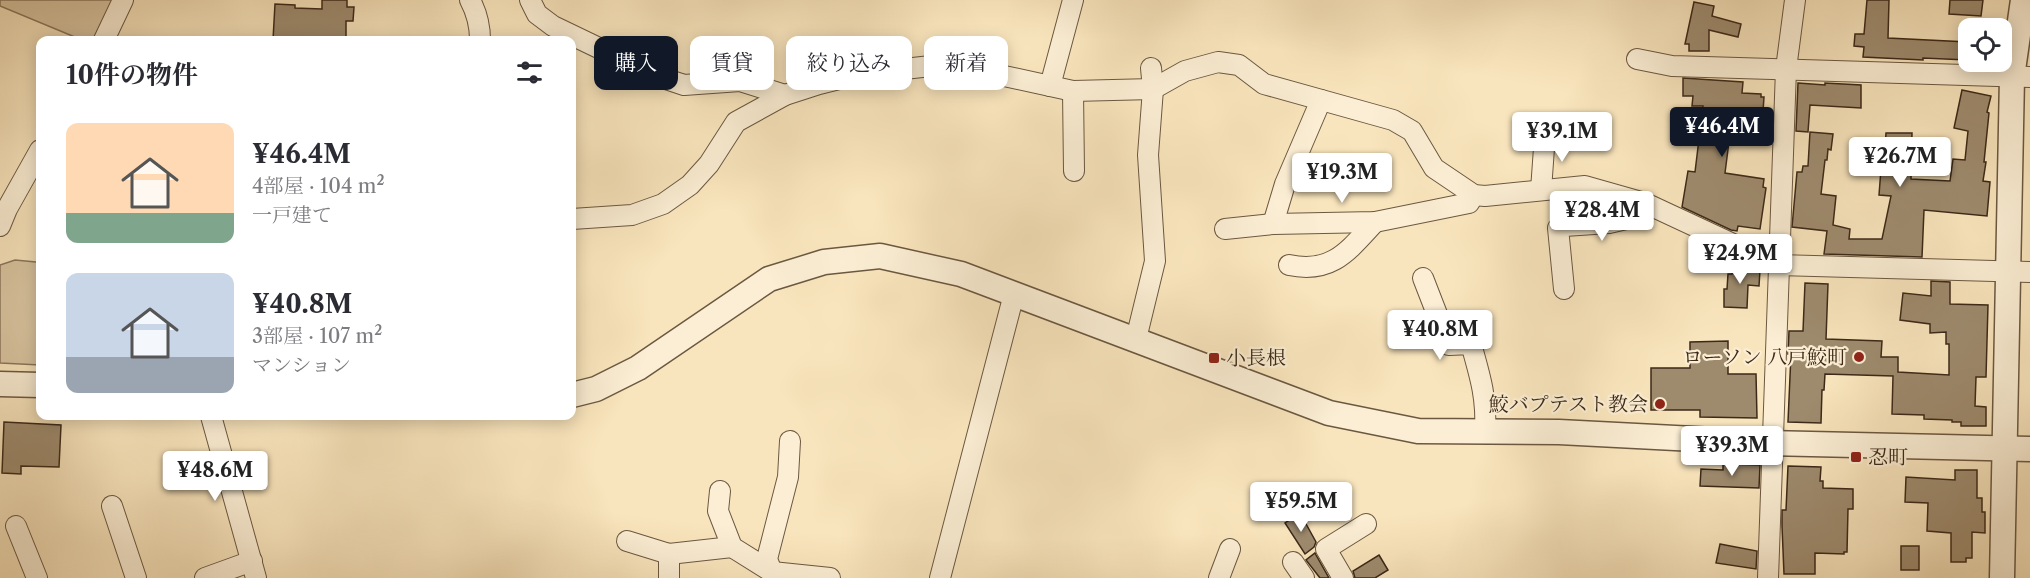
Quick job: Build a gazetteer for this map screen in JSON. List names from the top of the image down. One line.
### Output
{"places":{"other":["ローソン 八戸鮫町","鮫バプテスト教会"],"transit":["小長根","忍町"]},"page":{"chip":["購入","賃貸","絞り込み","新着"],"heading":"10件の物件","price":["¥46.4M","¥39.1M","¥26.7M","¥19.3M","¥28.4M","¥24.9M","¥40.8M","¥39.3M","¥48.6M","¥59.5M"],"list":[{"name":"¥46.4M","note":"4部屋 · 104 m² · 一戸建て"},{"name":"¥40.8M","note":"3部屋 · 107 m² · マンション"}]}}
